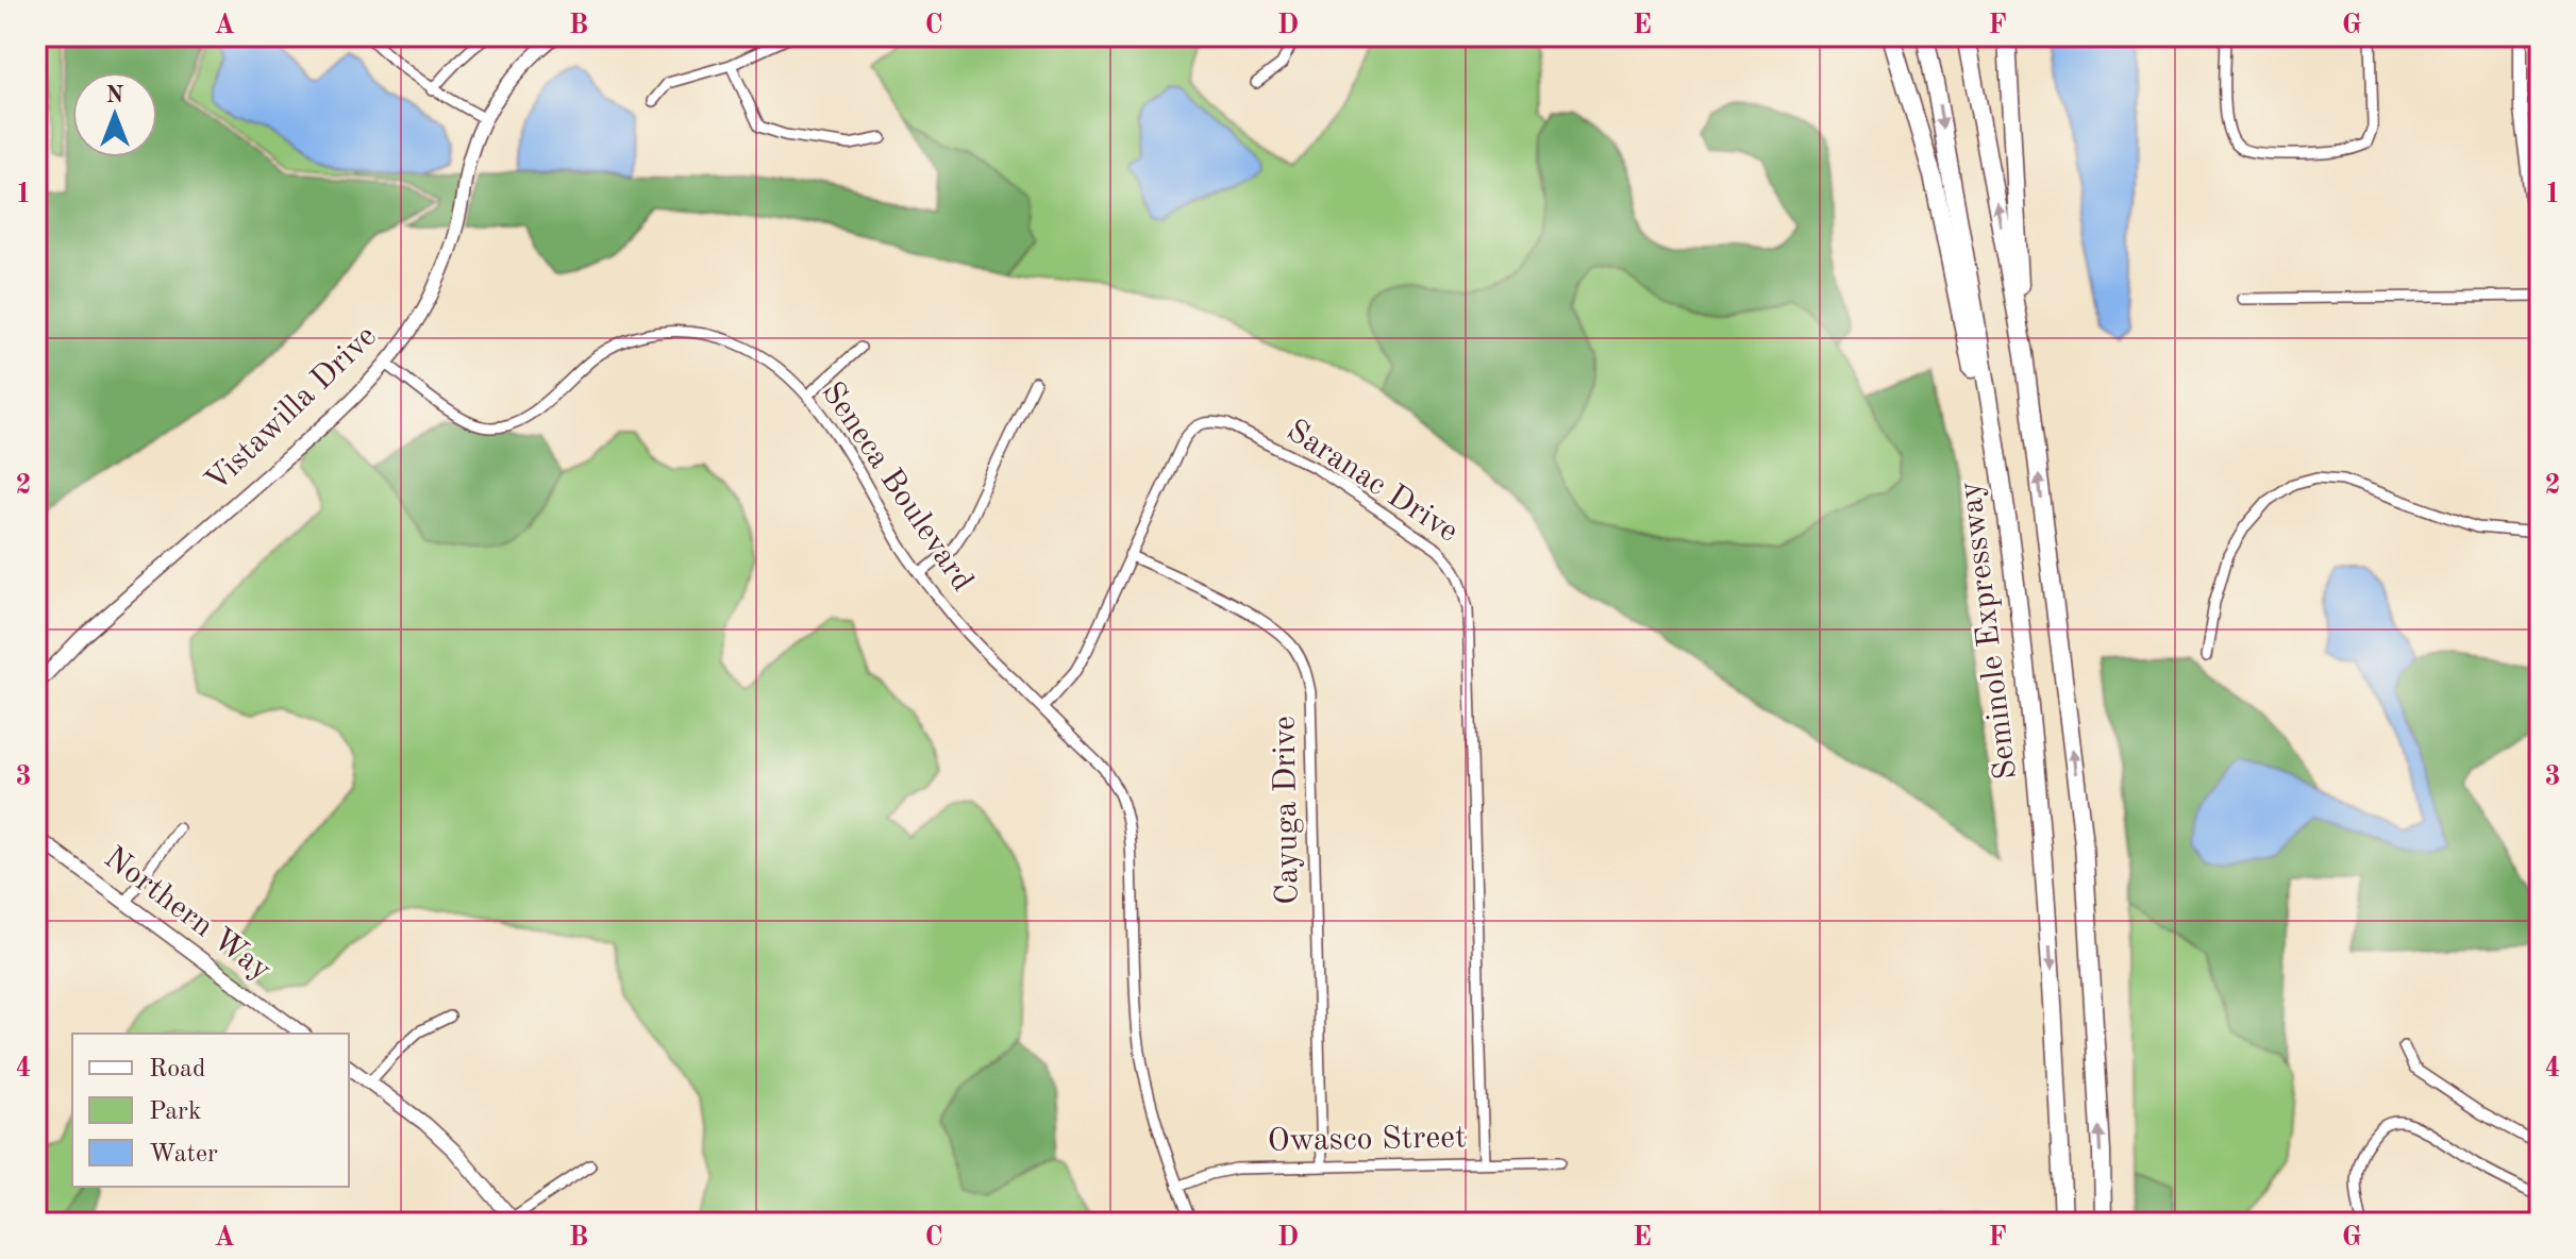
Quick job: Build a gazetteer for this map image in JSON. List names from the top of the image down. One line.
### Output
{"streets":{"highway":["Seminole Expressway"],"street":["Vistawilla Drive","Saranac Drive","Seneca Boulevard","Cayuga Drive","Northern Way","Owasco Street"]},"crossings":[["Vistawilla Drive","Seneca Boulevard"],["Saranac Drive","Seneca Boulevard"],["Saranac Drive","Cayuga Drive"],["Saranac Drive","Owasco Street"],["Seneca Boulevard","Owasco Street"],["Cayuga Drive","Owasco Street"]],"legend":["Road","Park","Water"],"north":"top","grid":{"columns":["A","B","C","D","E","F","G"],"rows":["1","2","3","4"]}}
